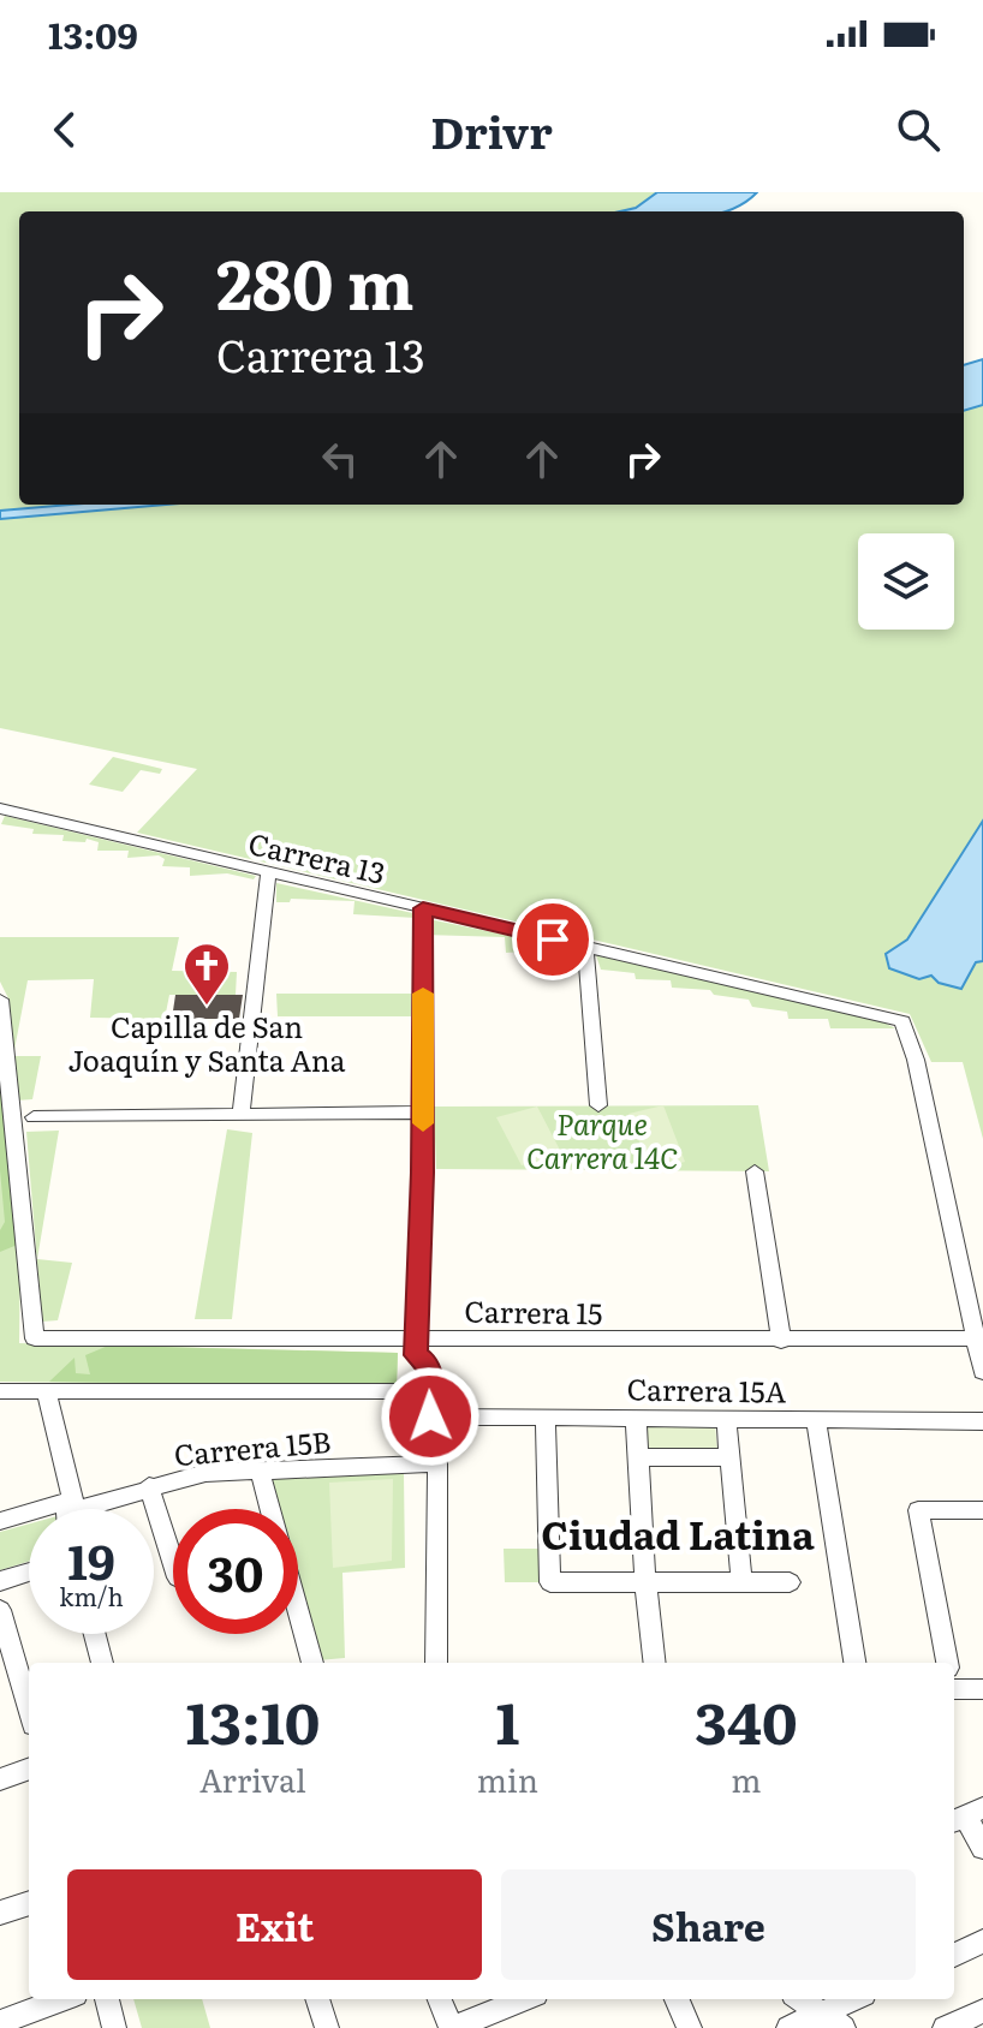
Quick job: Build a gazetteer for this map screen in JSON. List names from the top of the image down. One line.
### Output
{"streets":{"street":["Carrera 13","Carrera 15","Carrera 15A","Carrera 15B"]},"crossings":[["Carrera 13","Carrera 15"]],"districts":["Ciudad Latina"],"parks":["Parque Carrera 14C"],"places":{"church":["Capilla de San Joaquín y Santa Ana"]},"page":{"status":"13:09","header":"Drivr","turn":["280 m","Carrera 13"],"speed":"19 km/h","limit":"30","eta":["13:10","Arrival","1","min","340","m"],"buttons":["Exit","Share"]}}
